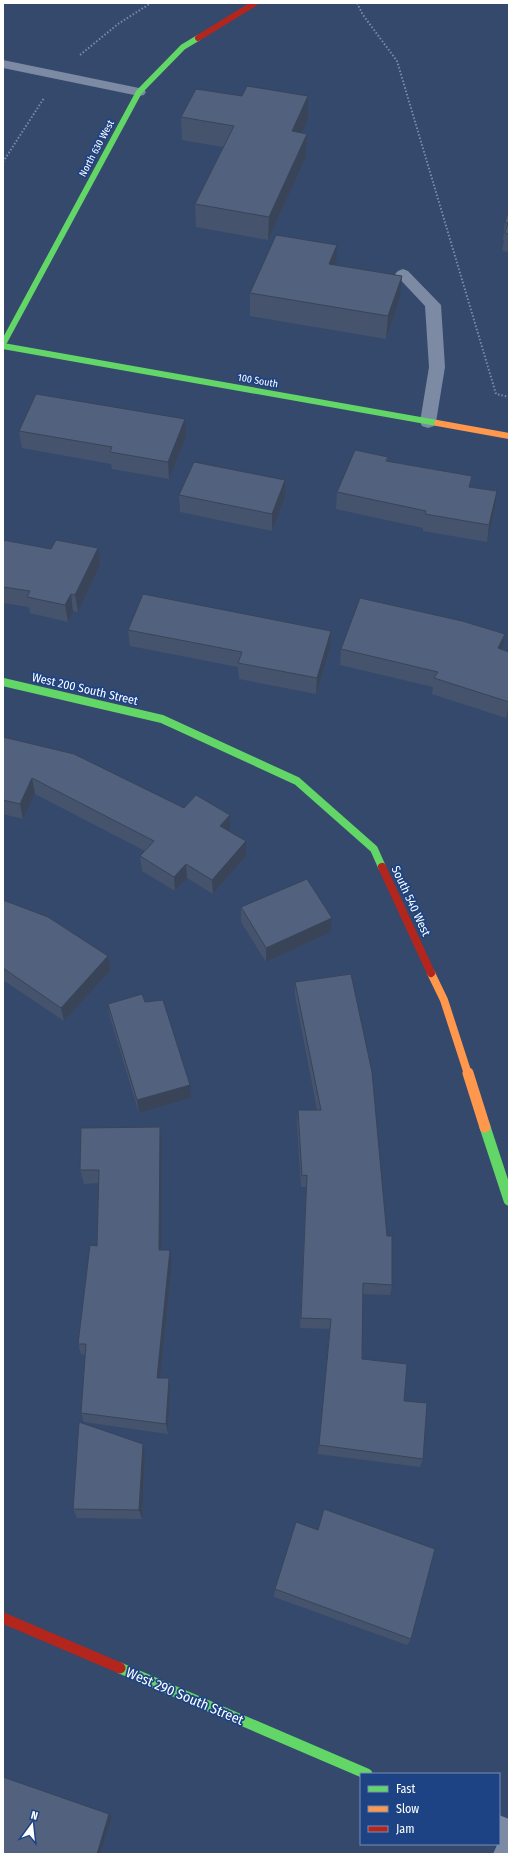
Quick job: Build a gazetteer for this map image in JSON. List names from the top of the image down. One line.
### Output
{"streets":{"street":["North 630 West","100 South","West 200 South Street","South 540 West","West 290 South Street"]},"crossings":[["North 630 West","100 South"],["West 200 South Street","South 540 West"]],"legend":["Fast","Slow","Jam"],"north":"top"}
